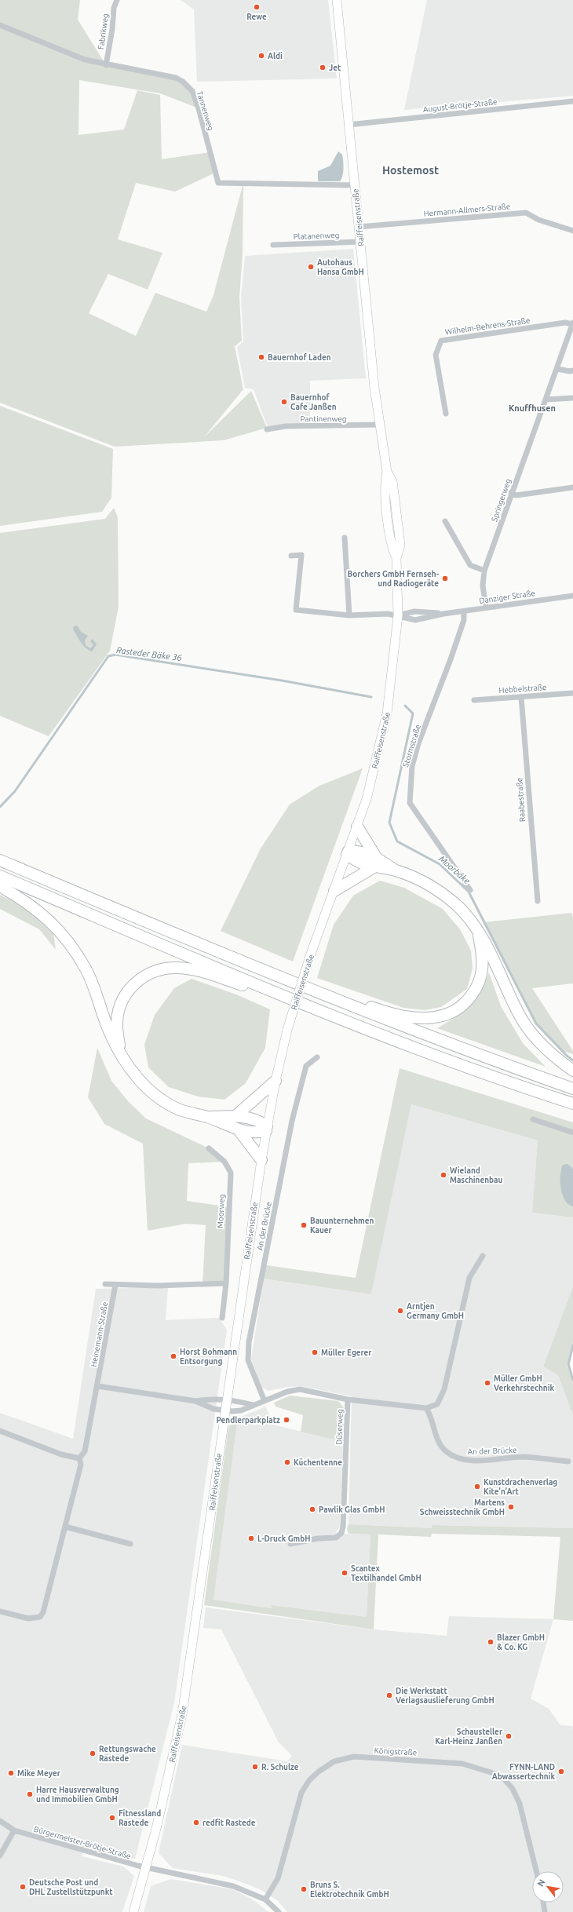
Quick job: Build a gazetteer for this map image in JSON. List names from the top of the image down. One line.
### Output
{"streets":{"main road":["Raiffeisenstraße"],"street":["Fabrikweg","August-Brötje-Straße","Tannenweg","Hermann-Allmers-Straße","Platanenweg","Wilhelm-Behrens-Straße","Pantinenweg","Springerweg","Danziger Straße","Hebbelstraße","Stormstraße","Raabestraße","Moorweg","An der Brücke","Heinemann-Straße","Düserweg","Königstraße","Bürgermeister-Brötje-Straße"]},"crossings":[["Fabrikweg","Tannenweg"],["August-Brötje-Straße","Raiffeisenstraße"],["Tannenweg","Raiffeisenstraße"],["Hermann-Allmers-Straße","Raiffeisenstraße"],["Raiffeisenstraße","Platanenweg"],["Raiffeisenstraße","Pantinenweg"],["Raiffeisenstraße","Danziger Straße"],["Raiffeisenstraße","Bürgermeister-Brötje-Straße"],["Wilhelm-Behrens-Straße","Springerweg"],["Springerweg","Danziger Straße"],["Danziger Straße","Stormstraße"],["Hebbelstraße","Raabestraße"]],"districts":["Hostemost","Knuffhusen"],"water":["Rasteder Bäke 36","Moorbäke"],"places":["Rewe","Aldi","Jet","Autohaus Hansa GmbH","Bauernhof Laden","Bauernhof Cafe Janßen","Borchers GmbH Fernseh- und Radiogeräte","Wieland Maschinenbau","Bauunternehmen Kauer","Arntjen Germany GmbH","Müller Egerer","Horst Bohmann Entsorgung","Müller GmbH Verkehrstechnik","Pendlerparkplatz","Küchentenne","Kunstdrachenverlag Kite'n'Art","Martens Schweisstechnik GmbH","Pawlik Glas GmbH","L-Druck GmbH","Scantex Textilhandel GmbH","Blazer GmbH & Co. KG","Die Werkstatt Verlagsauslieferung GmbH","Schausteller Karl-Heinz Janßen","Rettungswache Rastede","R. Schulze","FYNN-LAND Abwassertechnik","Mike Meyer","Harre Hausverwaltung und Immobilien GmbH","Fitnessland Rastede","redfit Rastede","Deutsche Post und DHL Zustellstützpunkt","Bruns S. Elektrotechnik GmbH"],"north":"top left"}
